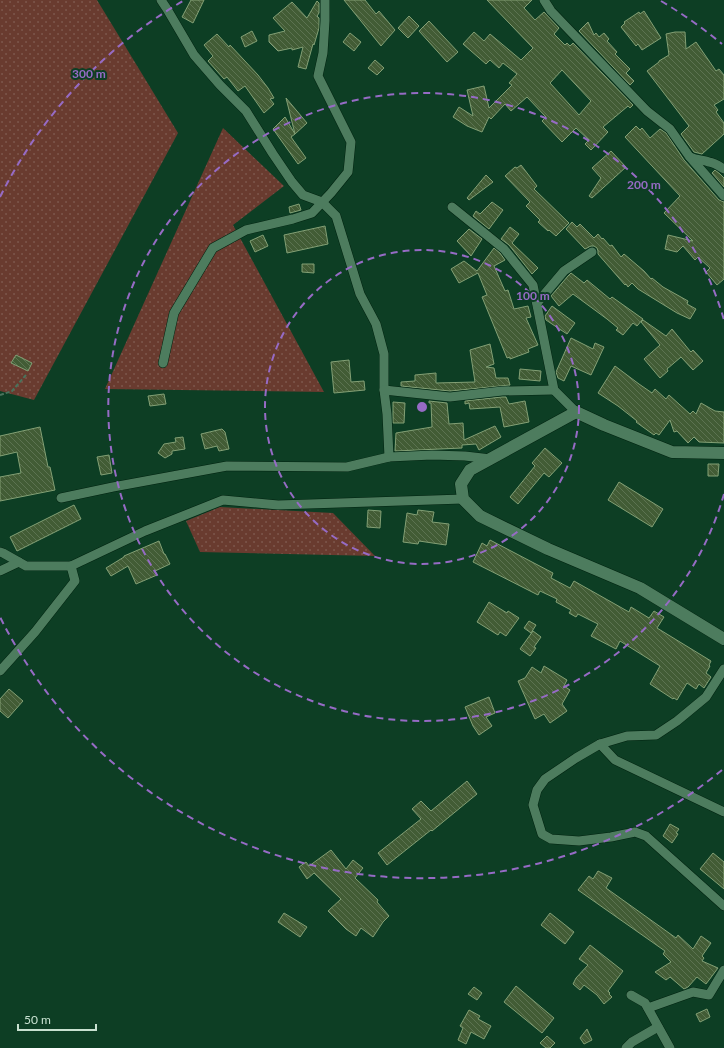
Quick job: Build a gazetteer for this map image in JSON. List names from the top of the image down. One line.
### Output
{"scale_bar":"50 m","rings":["300 m","200 m","100 m"]}
